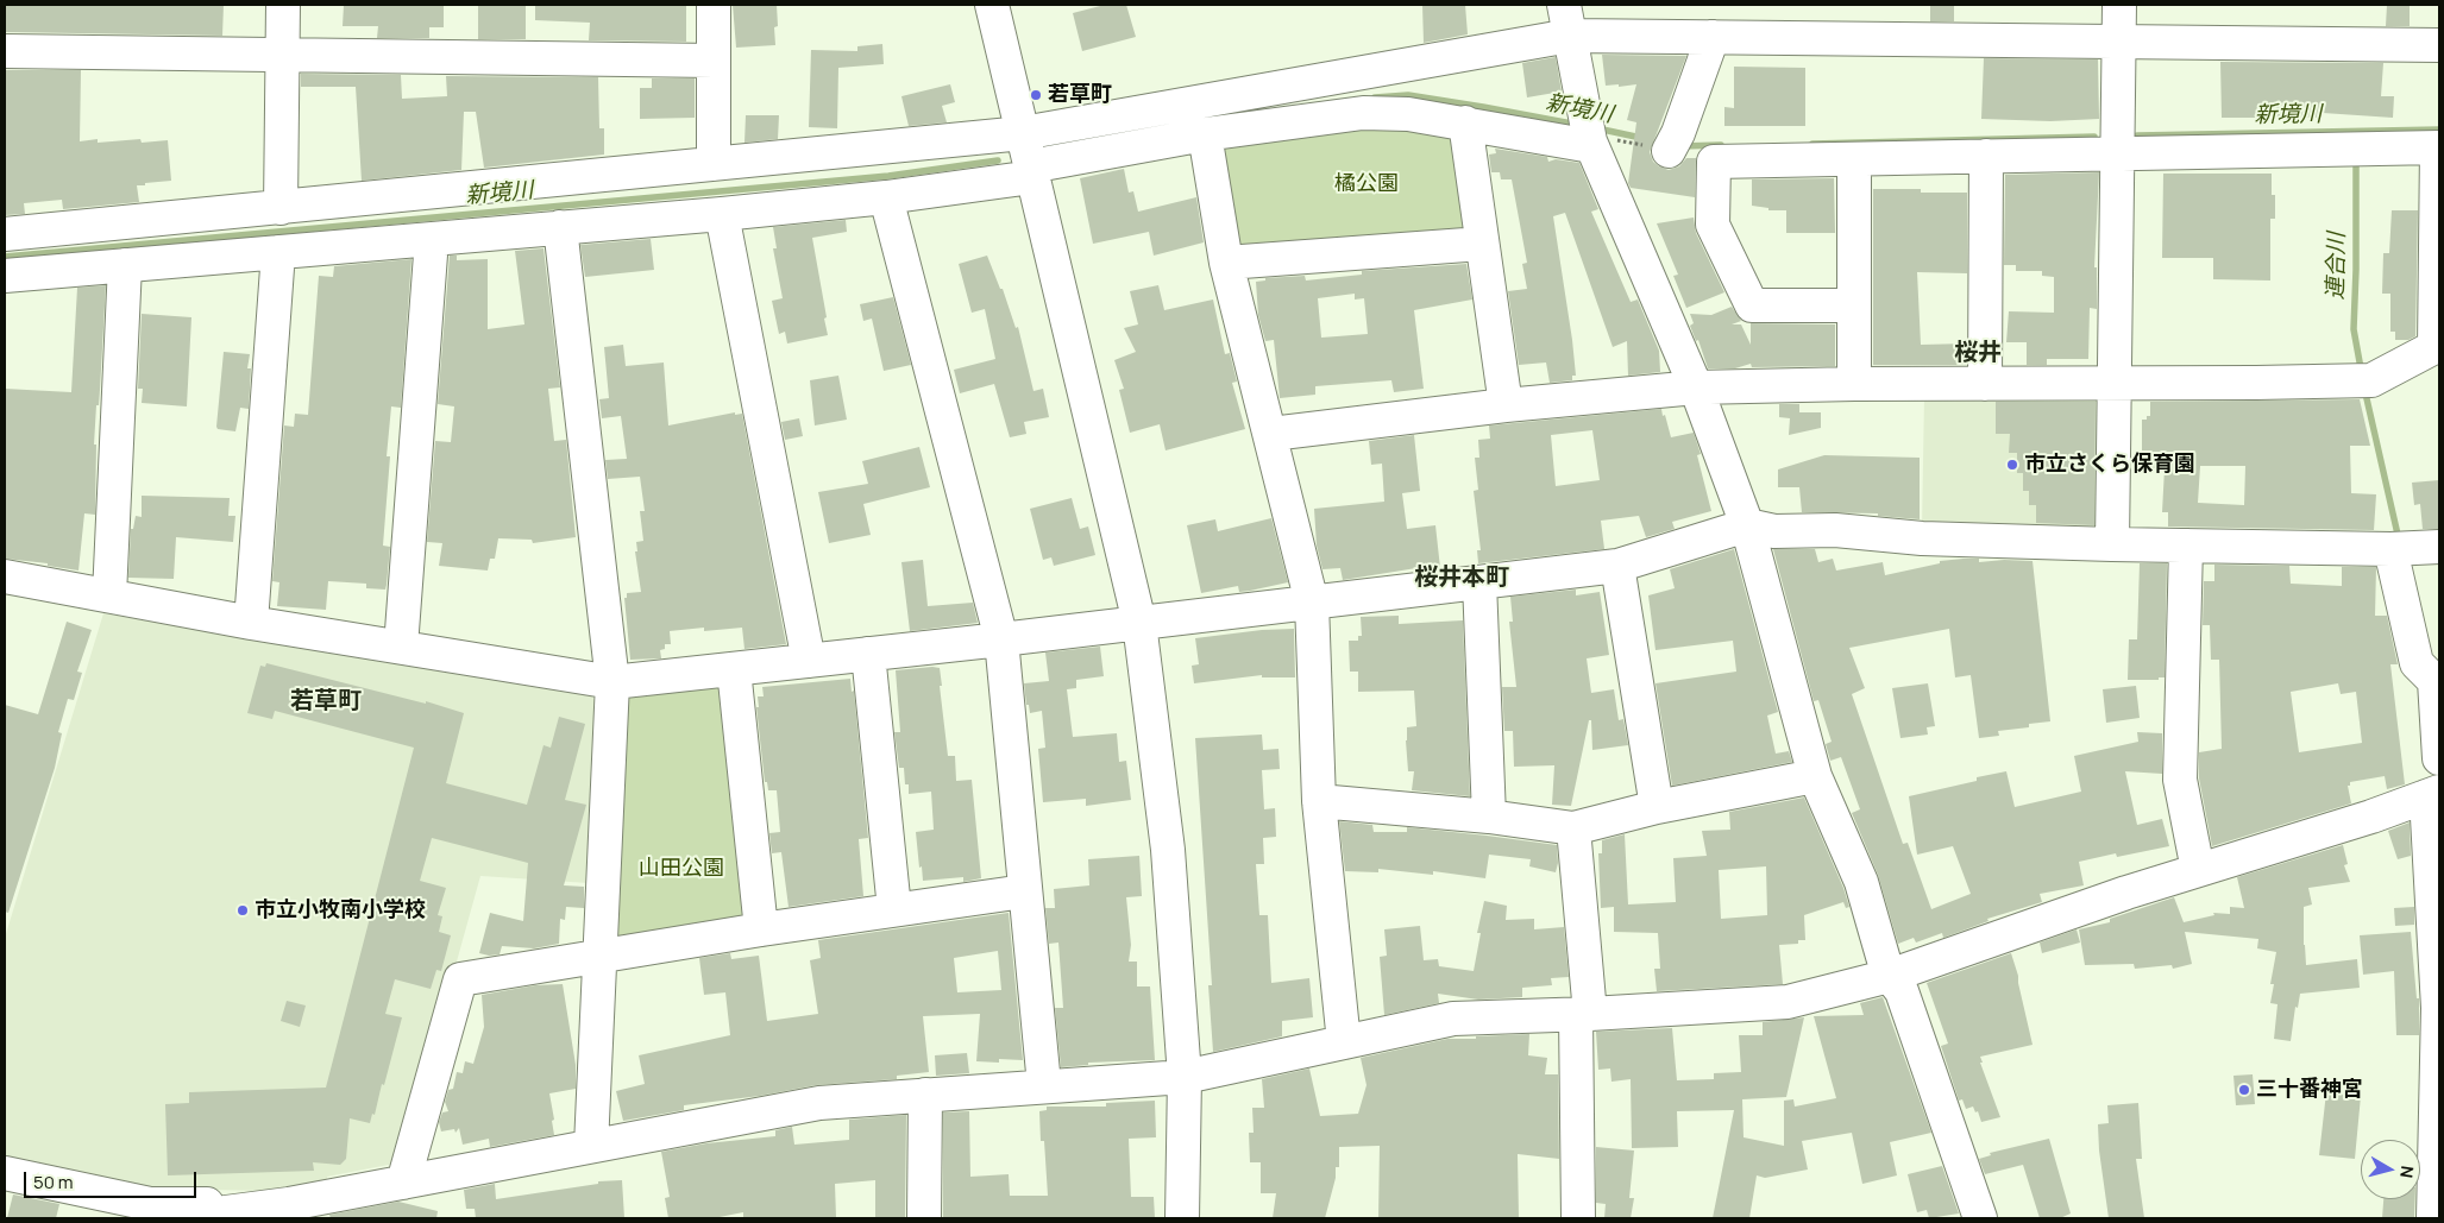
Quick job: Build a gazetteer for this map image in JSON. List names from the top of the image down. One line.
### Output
{"districts":["桜井","桜井本町","若草町"],"water":["新境川","連合川"],"parks":["橘公園","山田公園"],"places":["若草町","市立さくら保育園","市立小牧南小学校","三十番神宮"],"scale_bar":"50 m","north":"right"}
